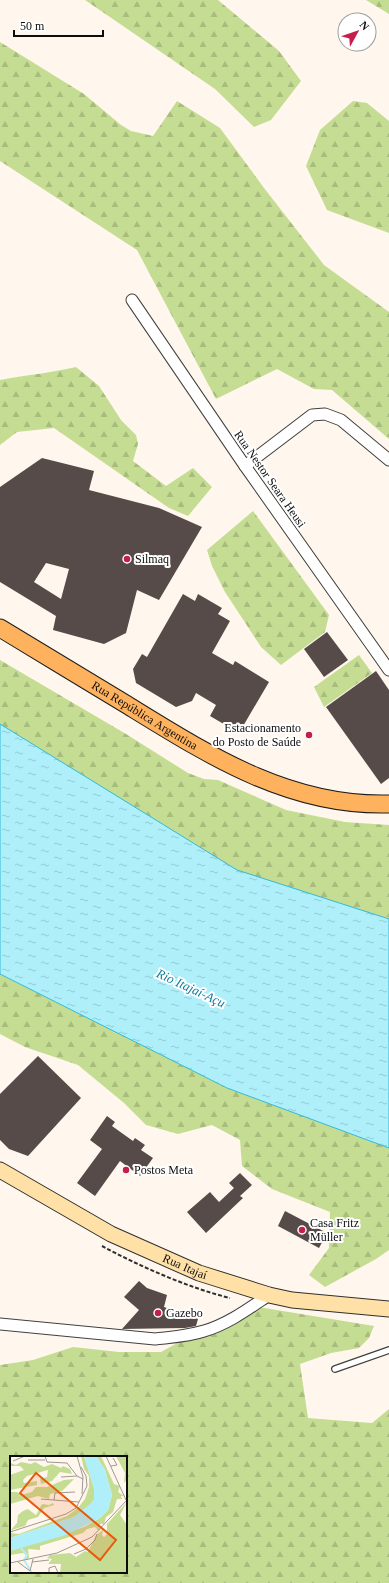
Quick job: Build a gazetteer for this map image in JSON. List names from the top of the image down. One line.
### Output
{"streets":{"main road":["Rua República Argentina","Rua Itajaí"],"street":["Rua Nestor Seara Heusi"]},"water":["Rio Itajaí-Açu"],"places":["Silmaq","Estacionamento do Posto de Saúde","Postos Meta","Casa Fritz Müller","Gazebo"],"scale_bar":"50 m","north":"top right"}
